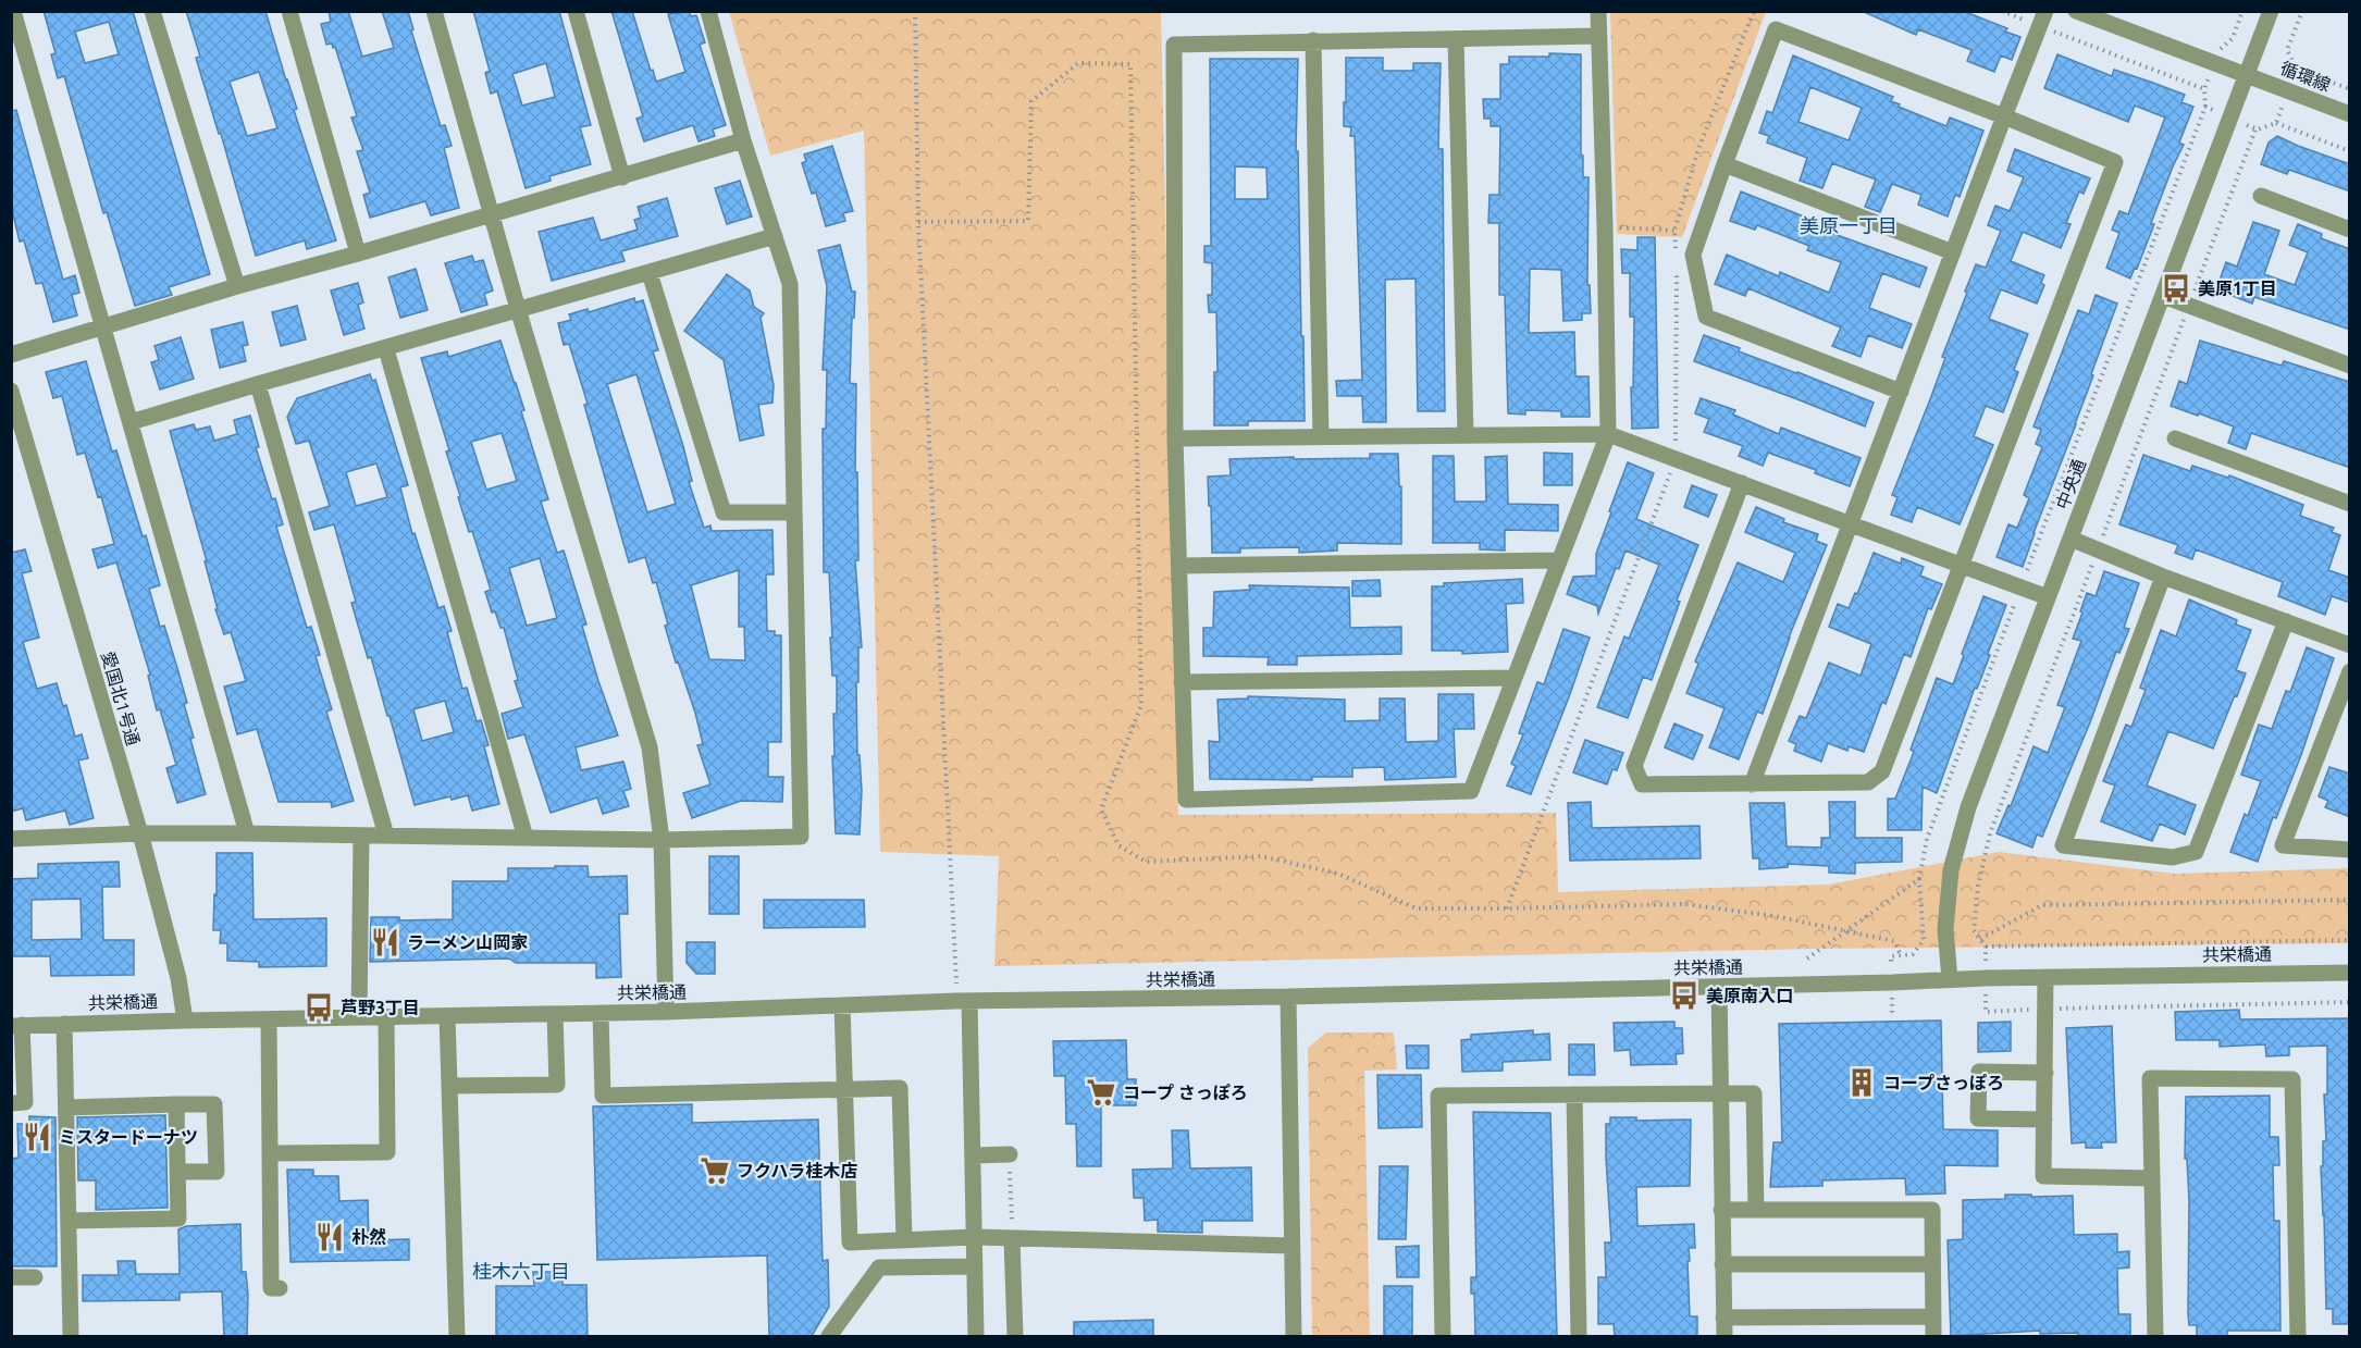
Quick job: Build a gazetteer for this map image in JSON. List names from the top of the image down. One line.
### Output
{"streets":{"street":["循環線","中央通","愛国北1号通","共栄橋通"]},"crossings":[["循環線","中央通"],["中央通","共栄橋通"],["愛国北1号通","共栄橋通"]],"districts":["美原一丁目","桂木六丁目"],"places":{"bus stop":["美原1丁目","美原南入口","芦野3丁目"],"restaurant":["ラーメン山岡家","ミスタードーナツ","朴然"],"building":["コープさっぽろ"],"supermarket":["コープ さっぽろ","フクハラ桂木店"]}}
